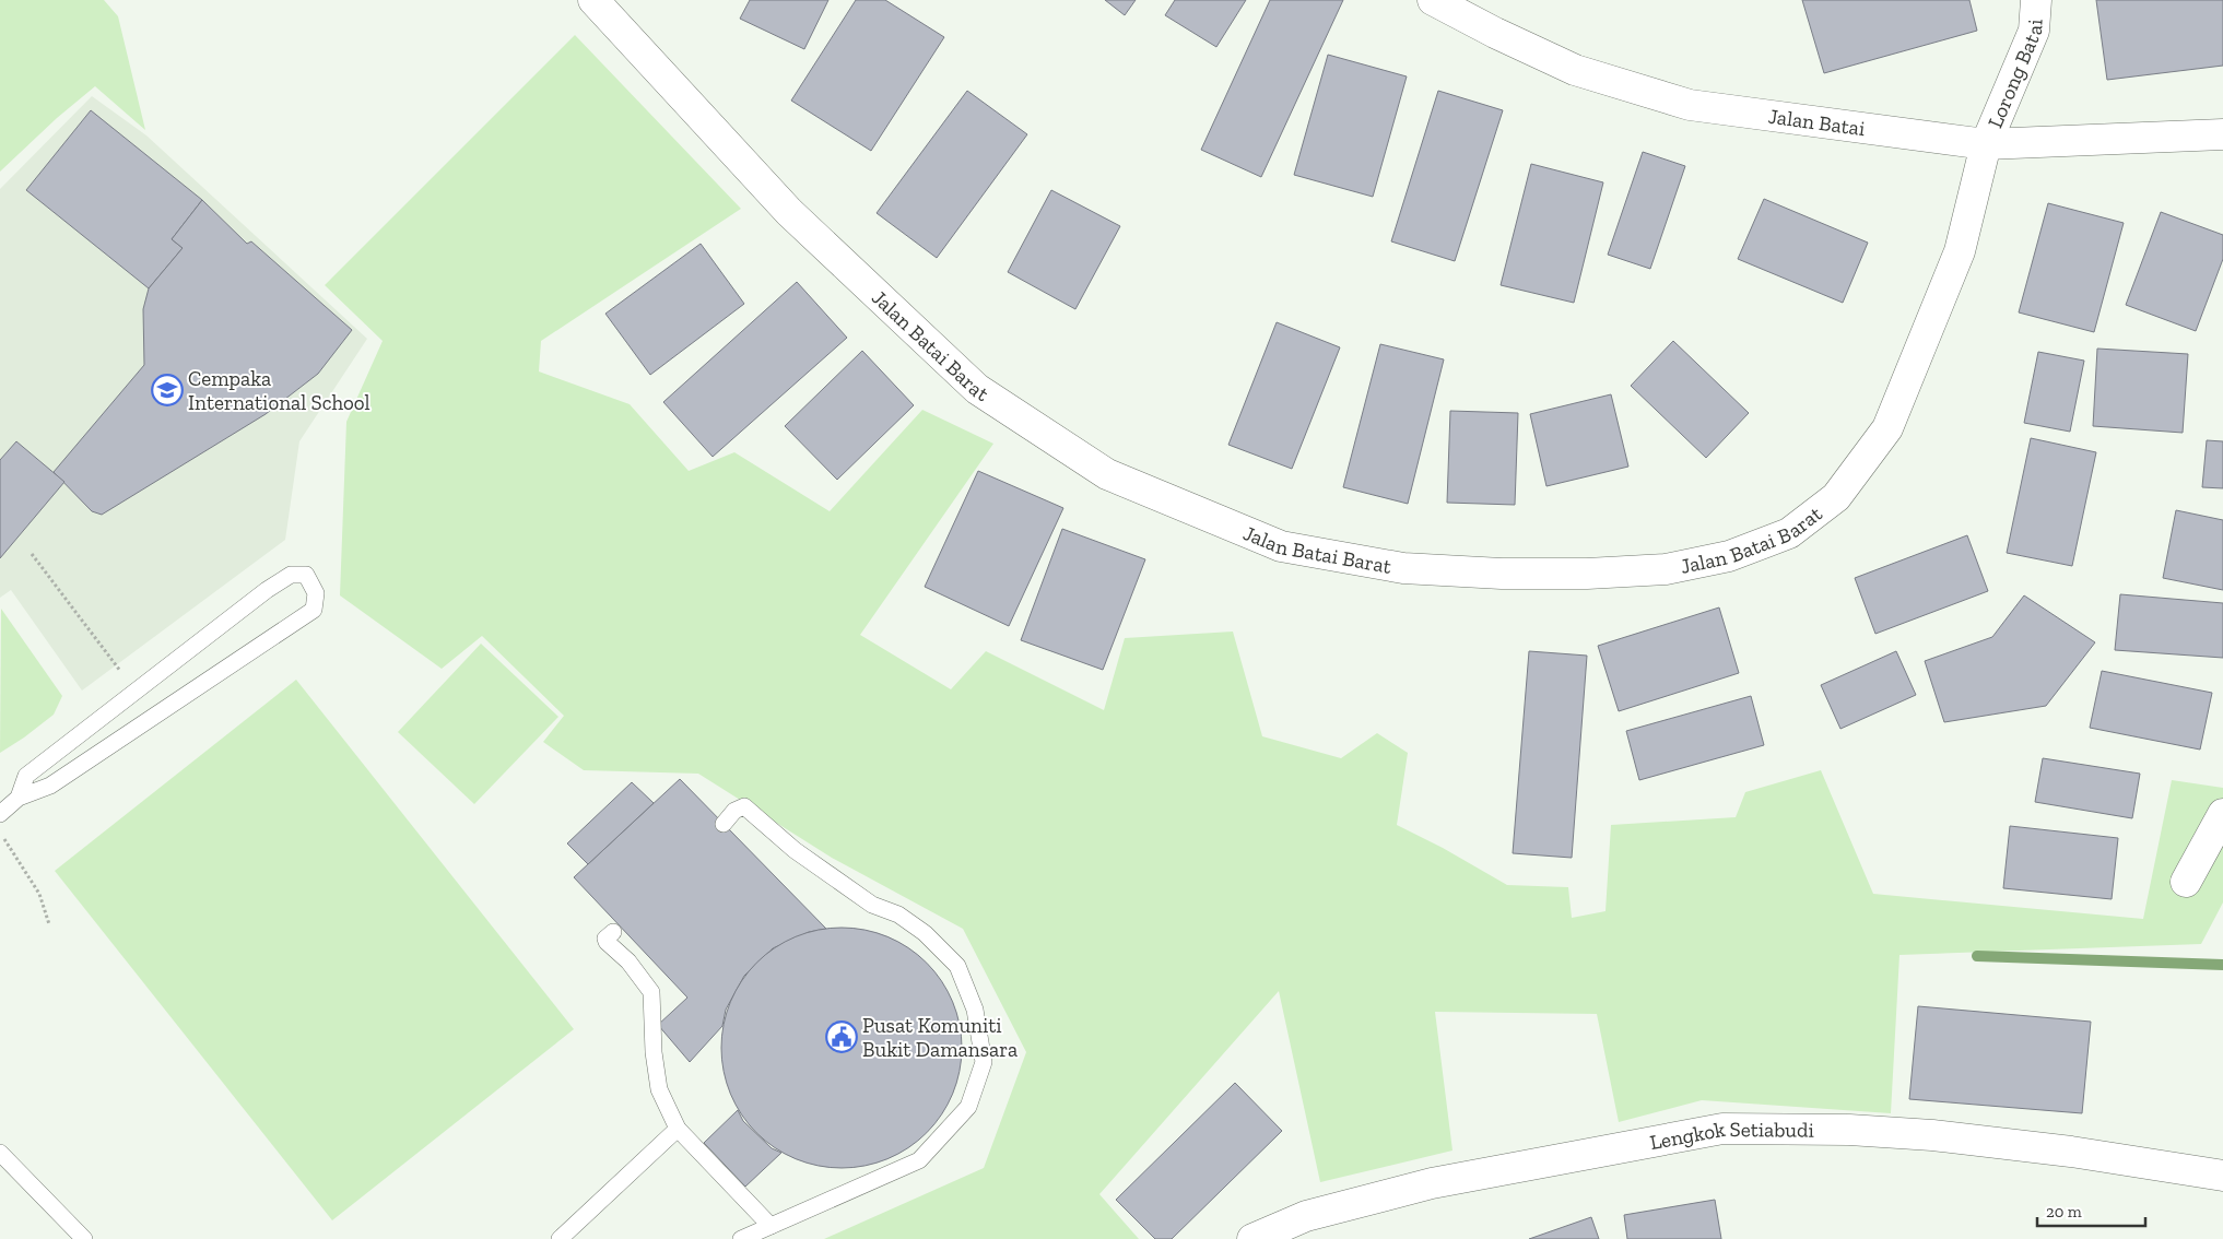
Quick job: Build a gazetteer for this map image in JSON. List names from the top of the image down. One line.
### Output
{"streets":{"street":["Lorong Batai","Jalan Batai","Jalan Batai Barat","Lengkok Setiabudi"]},"crossings":[["Lorong Batai","Jalan Batai"],["Lorong Batai","Jalan Batai Barat"],["Jalan Batai","Jalan Batai Barat"]],"places":{"school or university":["Cempaka International School"],"public building":["Pusat Komuniti Bukit Damansara"]},"scale_bar":"20 m"}
